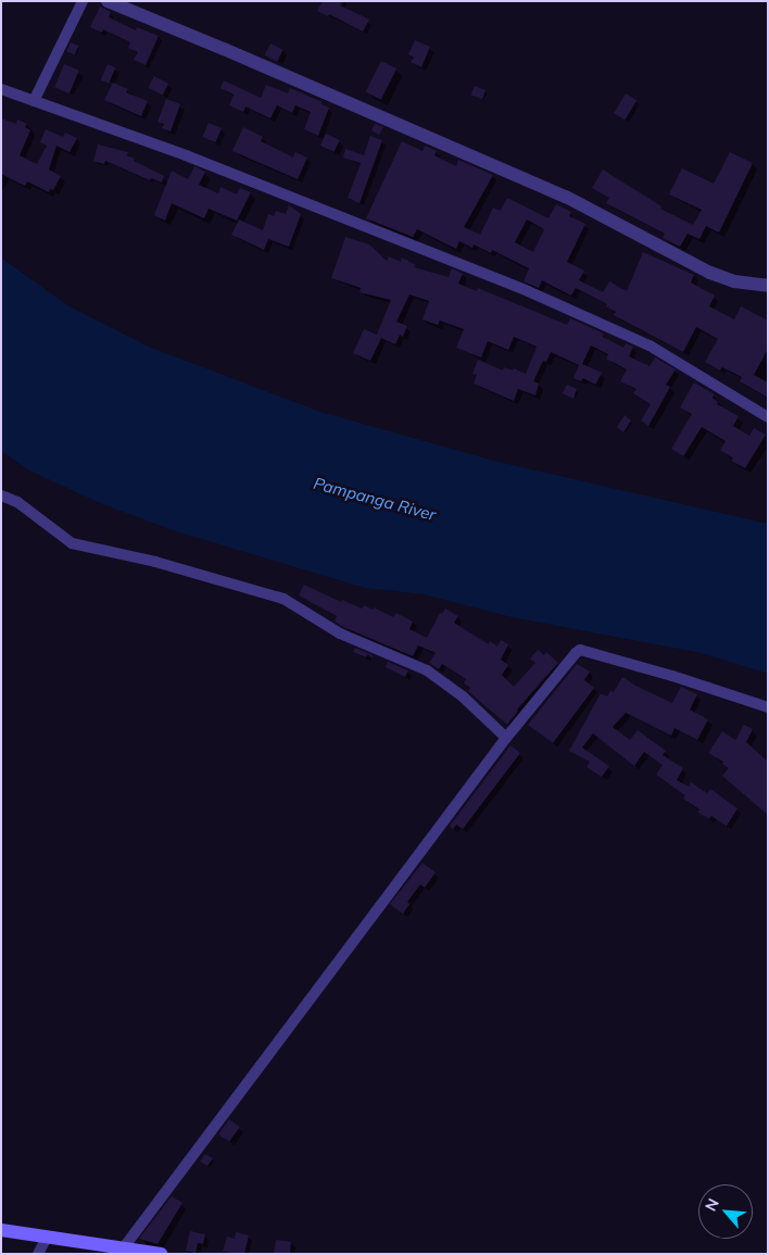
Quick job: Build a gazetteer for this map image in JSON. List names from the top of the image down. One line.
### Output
{"water":["Pampanga River"],"north":"top left"}
